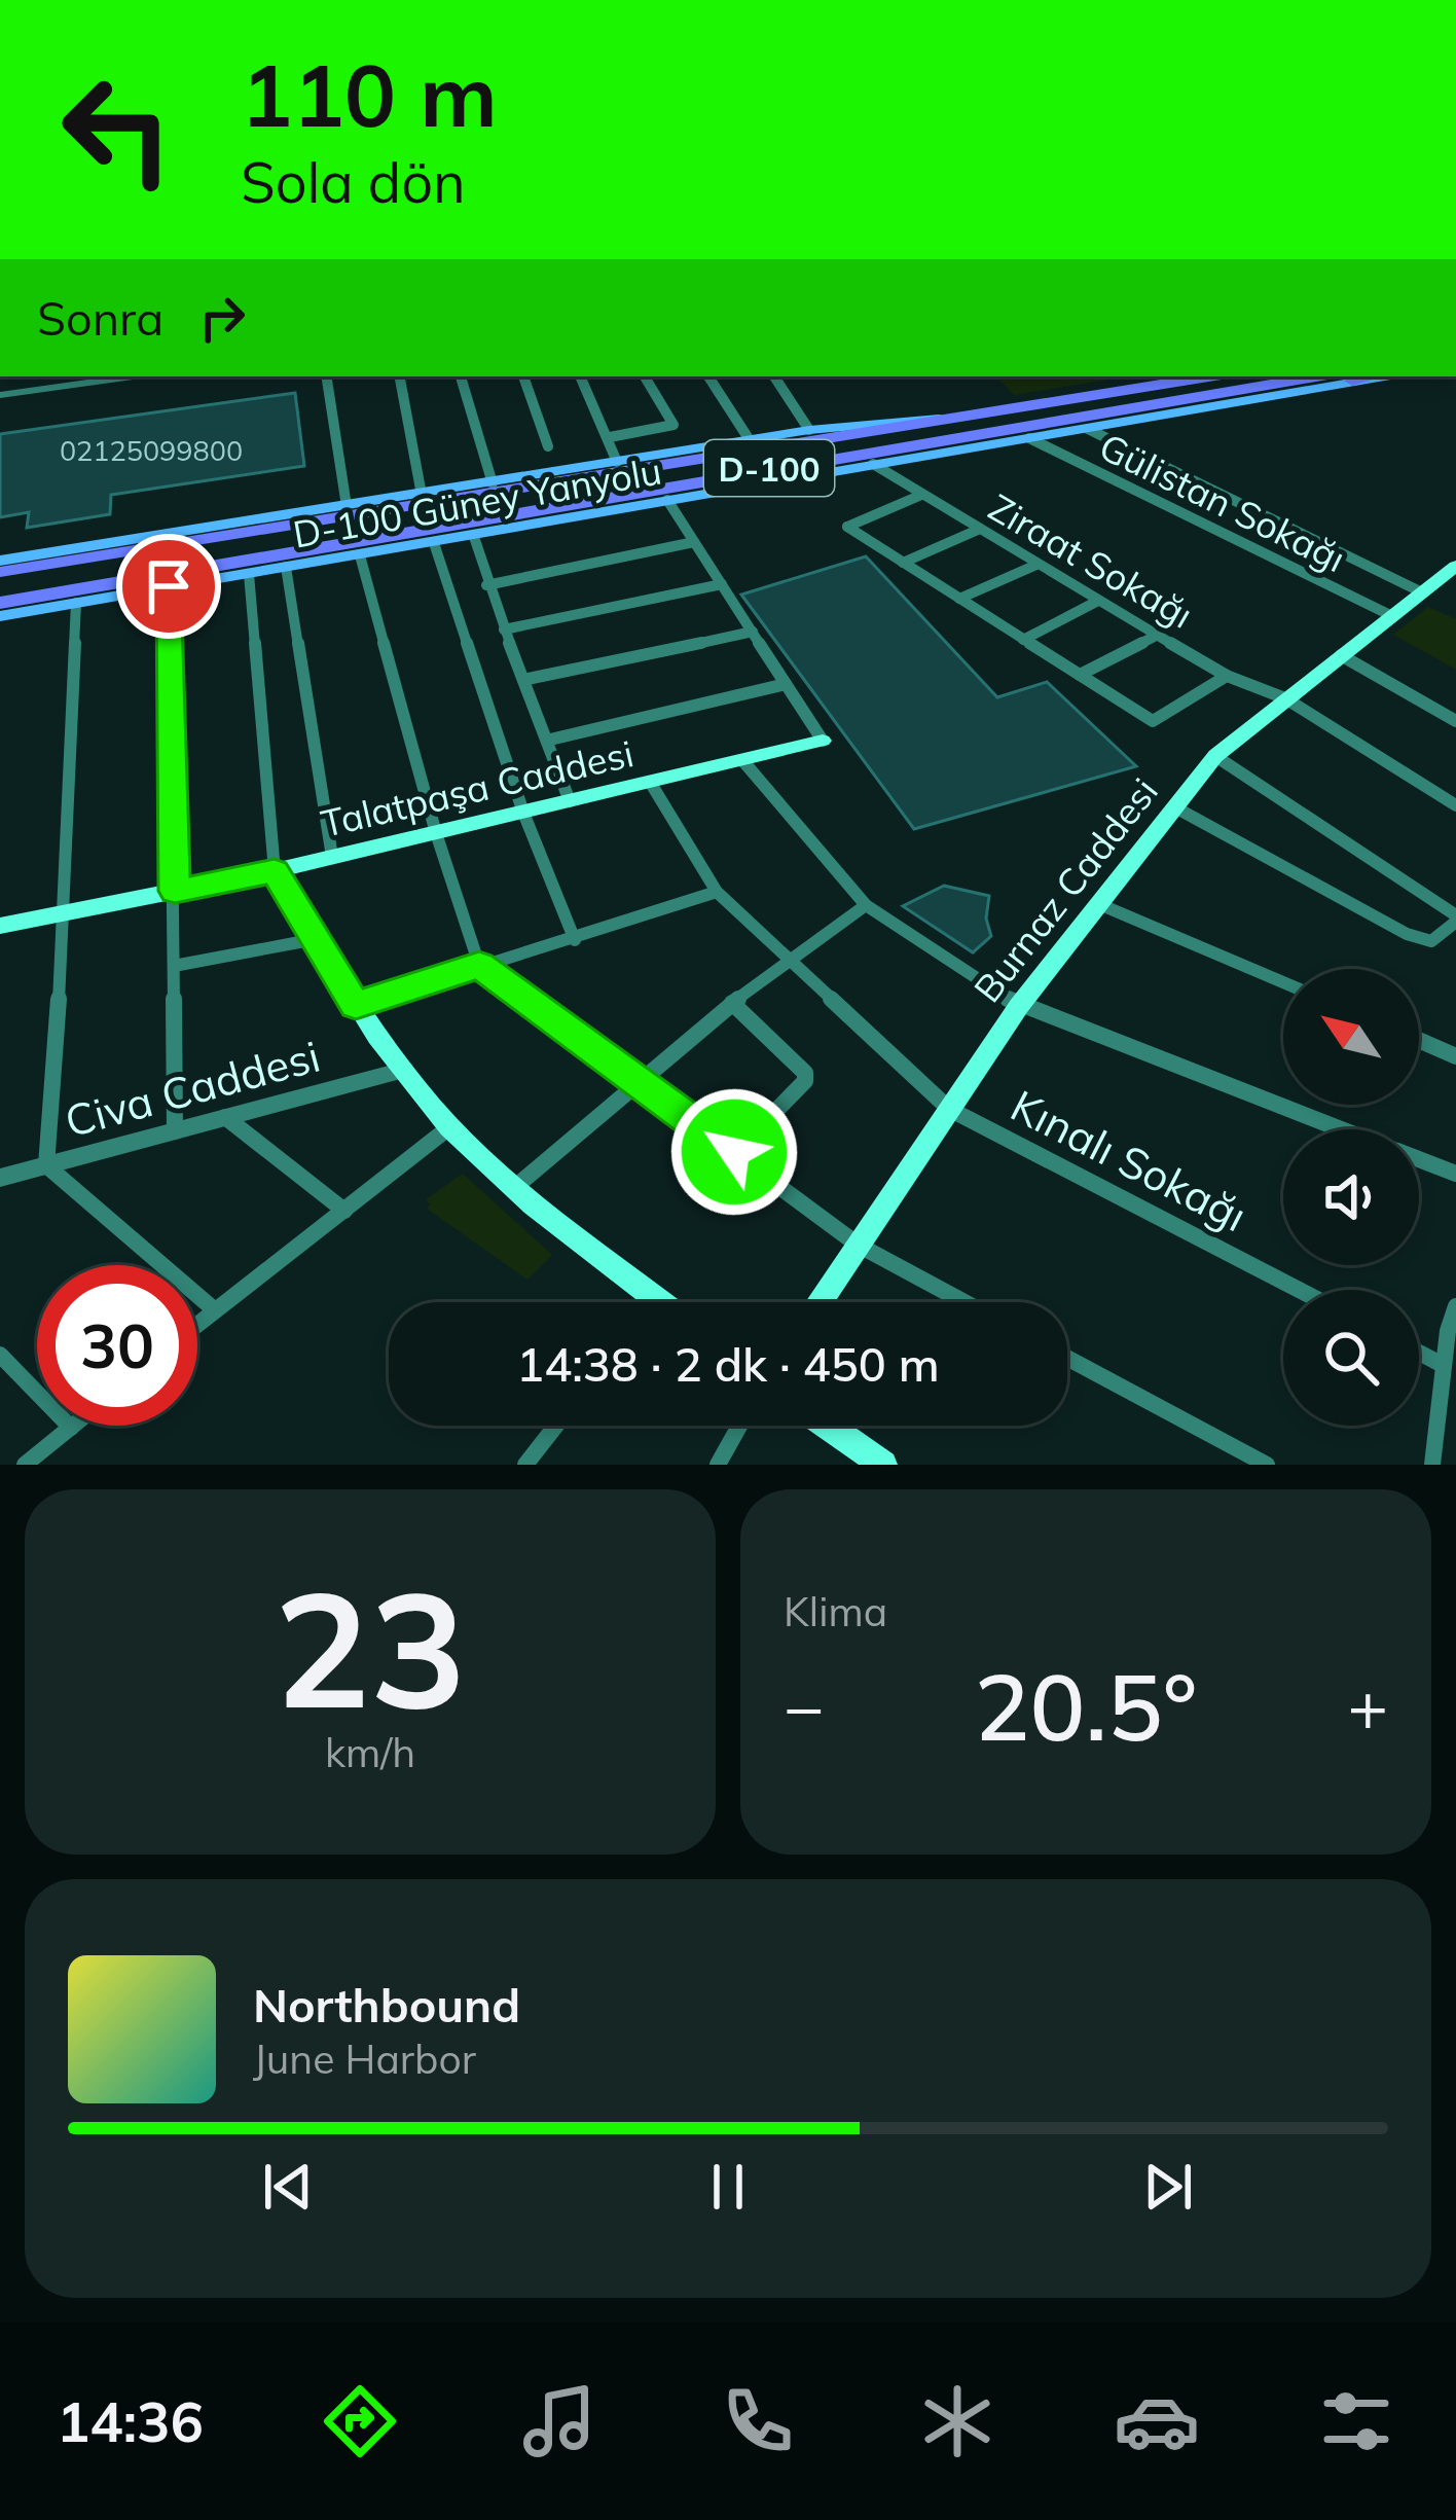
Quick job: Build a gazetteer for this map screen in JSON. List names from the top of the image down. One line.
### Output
{"streets":{"highway":["D-100"],"main road":["D-100 Güney Yanyolu","Talatpaşa Caddesi","Burnaz Caddesi"],"street":["Gülistan Sokağı","Ziraat Sokağı","Civa Caddesi","Kınalı Sokağı"]},"crossings":[["D-100","D-100 Güney Yanyolu"],["D-100 Güney Yanyolu","Gülistan Sokağı"],["D-100 Güney Yanyolu","Ziraat Sokağı"],["Gülistan Sokağı","Burnaz Caddesi"],["Ziraat Sokağı","Burnaz Caddesi"],["Talatpaşa Caddesi","Kınalı Sokağı"],["Burnaz Caddesi","Kınalı Sokağı"]],"house_numbers":["02125099800"],"north":"top left","page":{"turn":["110 m","Sola dön"],"then":"Sonra","limit":"30","trip":"14:38 · 2 dk · 450 m","tile":[["23","km/h"],"Klima"],"heat":["−","20.5°","+"],"song":["Northbound","June Harbor"],"tabs":"14:36"}}
